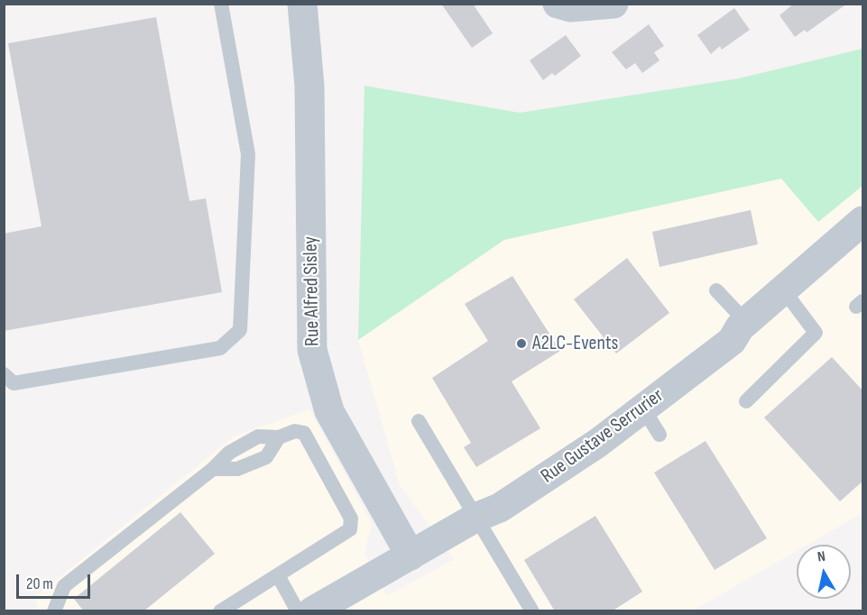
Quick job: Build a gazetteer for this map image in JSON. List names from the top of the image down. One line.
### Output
{"streets":{"street":["Rue Alfred Sisley","Rue Gustave Serrurier"]},"crossings":[["Rue Alfred Sisley","Rue Gustave Serrurier"]],"places":["A2LC-Events"],"scale_bar":"20 m","north":"top"}
